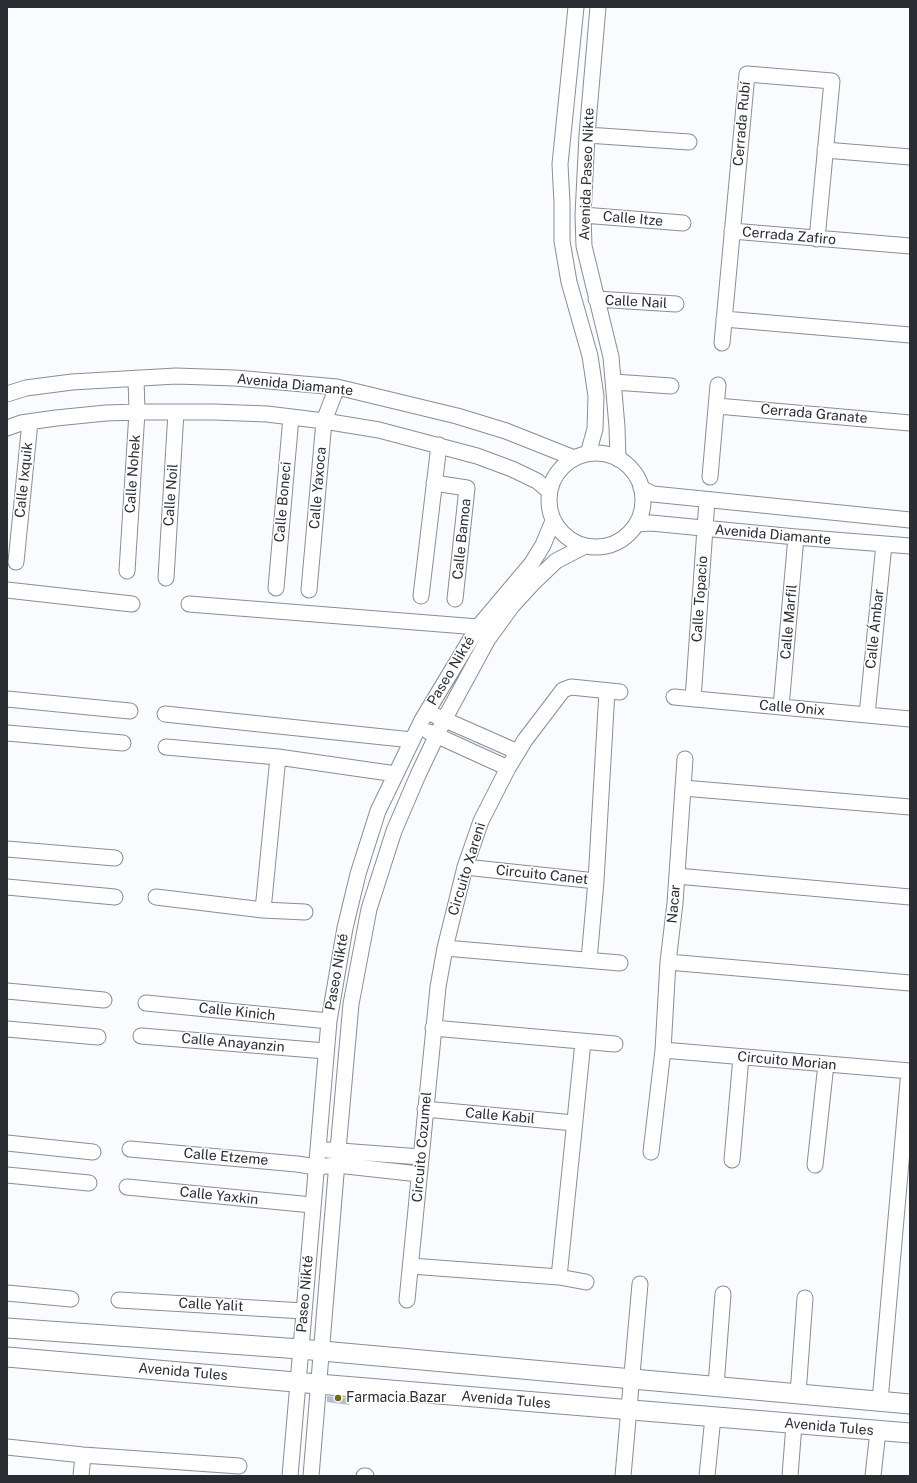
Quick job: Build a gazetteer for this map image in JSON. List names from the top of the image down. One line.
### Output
{"streets":{"main road":["Avenida Tules"],"street":["Cerrada Rubí","Avenida Paseo Nikte","Calle Itze","Cerrada Zafiro","Calle Nail","Avenida Diamante","Cerrada Granate","Calle Nohek","Calle Ixquik","Calle Yaxoca","Calle Noil","Calle Boneci","Calle Bamoa","Calle Topacio","Calle Marfil","Calle Ámbar","Paseo Nikté","Calle Onix","Circuito Xareni","Circuito Canet","Nacar","Calle Kinich","Calle Anayanzin","Circuito Morian","Calle Kabil","Circuito Cozumel","Calle Etzeme","Calle Yaxkin","Calle Yalit"]},"crossings":[["Cerrada Rubí","Cerrada Zafiro"],["Avenida Paseo Nikte","Calle Itze"],["Avenida Paseo Nikte","Calle Nail"],["Avenida Paseo Nikte","Avenida Diamante"],["Avenida Paseo Nikte","Paseo Nikté"],["Avenida Diamante","Calle Nohek"],["Avenida Diamante","Calle Yaxoca"],["Avenida Diamante","Calle Topacio"],["Avenida Diamante","Calle Marfil"],["Avenida Diamante","Calle Ámbar"],["Avenida Diamante","Paseo Nikté"],["Calle Topacio","Calle Onix"],["Calle Marfil","Calle Onix"],["Calle Ámbar","Calle Onix"],["Paseo Nikté","Calle Kinich"],["Paseo Nikté","Calle Anayanzin"],["Paseo Nikté","Calle Etzeme"],["Paseo Nikté","Calle Yaxkin"],["Paseo Nikté","Calle Yalit"],["Paseo Nikté","Avenida Tules"],["Circuito Xareni","Circuito Canet"],["Circuito Xareni","Circuito Cozumel"],["Nacar","Circuito Morian"],["Calle Kabil","Circuito Cozumel"]],"places":["Farmacia Bazar"]}
